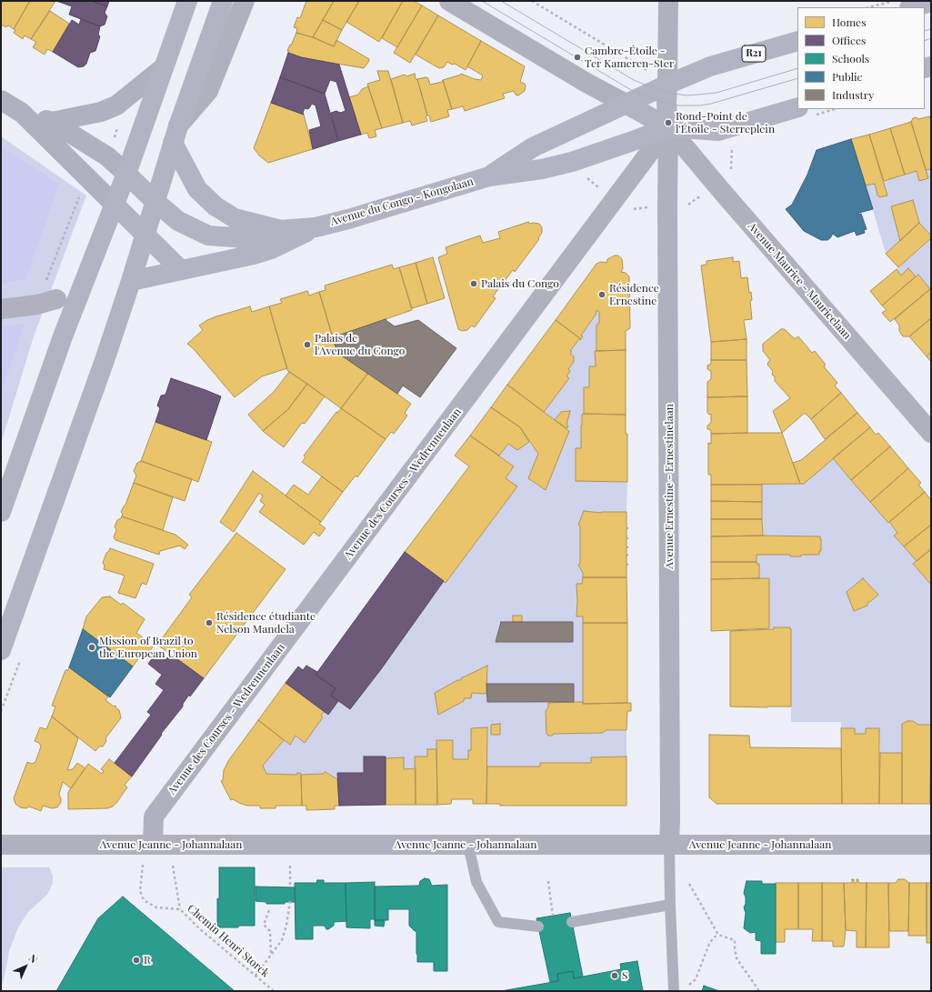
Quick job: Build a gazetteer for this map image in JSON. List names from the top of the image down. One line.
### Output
{"streets":{"main road":["R21","Avenue du Congo - Kongolaan"],"street":["Avenue Maurice - Mauricelaan","Avenue des Courses - Wedrennenlaan","Avenue Ernestine - Ernestinelaan","Avenue Jeanne - Johannalaan"],"path":["Chemin Henri Storck"]},"crossings":[["Avenue Maurice - Mauricelaan","Avenue des Courses - Wedrennenlaan"],["Avenue Maurice - Mauricelaan","Avenue Ernestine - Ernestinelaan"],["Avenue des Courses - Wedrennenlaan","Avenue Ernestine - Ernestinelaan"],["Avenue des Courses - Wedrennenlaan","Avenue Jeanne - Johannalaan"],["Avenue Ernestine - Ernestinelaan","Avenue Jeanne - Johannalaan"]],"places":["Cambre-Étoile - Ter Kameren-Ster","Rond-Point de l'Étoile - Sterreplein","Palais du Congo","Résidence Ernestine","Palais de l'Avenue du Congo","Résidence étudiante Nelson Mandela","Mission of Brazil to the European Union","R","S"],"legend":["Homes","Offices","Schools","Public","Industry"],"north":"top right"}
